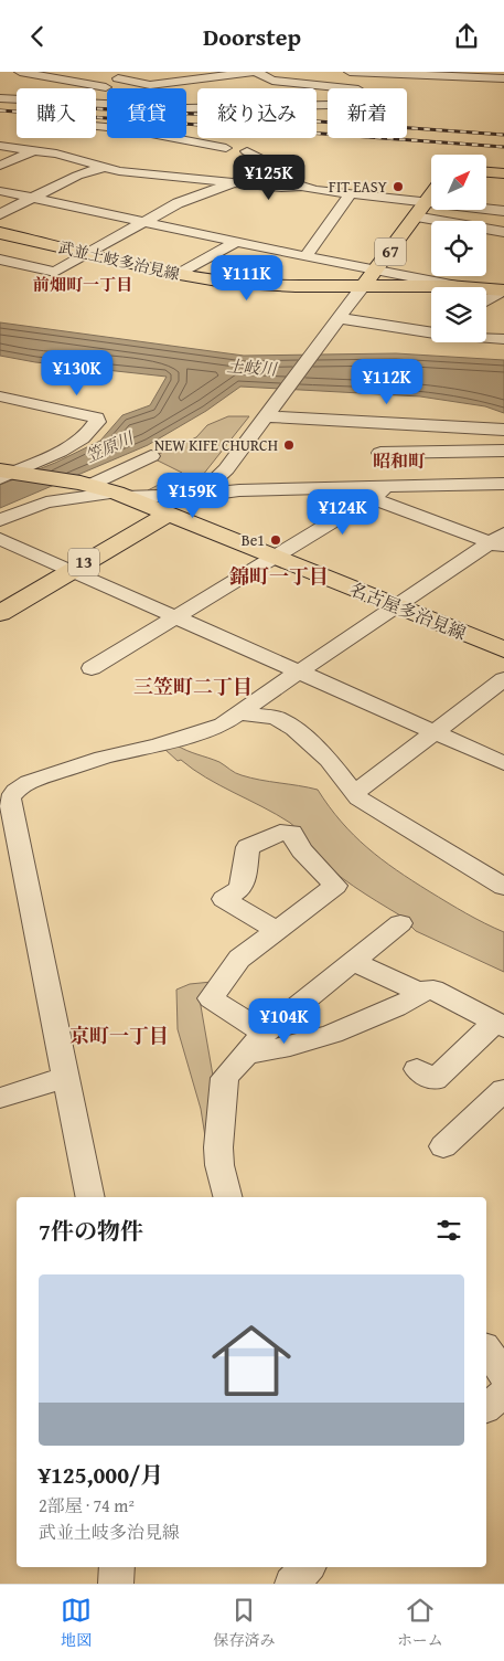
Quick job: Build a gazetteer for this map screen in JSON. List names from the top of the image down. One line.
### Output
{"streets":{"main road":["67","武並土岐多治見線","13","名古屋多治見線"]},"crossings":[["67","武並土岐多治見線"],["13","名古屋多治見線"]],"districts":["前畑町一丁目","昭和町","錦町一丁目","三笠町二丁目","京町一丁目"],"water":["土岐川","笠原川"],"places":["FIT EASY","NEW KIFE CHURCH","Be1"],"north":"top right","page":{"header":"Doorstep","chip":["購入","賃貸","絞り込み","新着"],"price":["¥125K","¥111K","¥130K","¥112K","¥159K","¥124K","¥104K"],"heading":"7件の物件","list":[{"name":"¥125,000/月","note":"2部屋 · 74 m² · 武並土岐多治見線"}],"tabs":["地図","保存済み","ホーム"]}}
